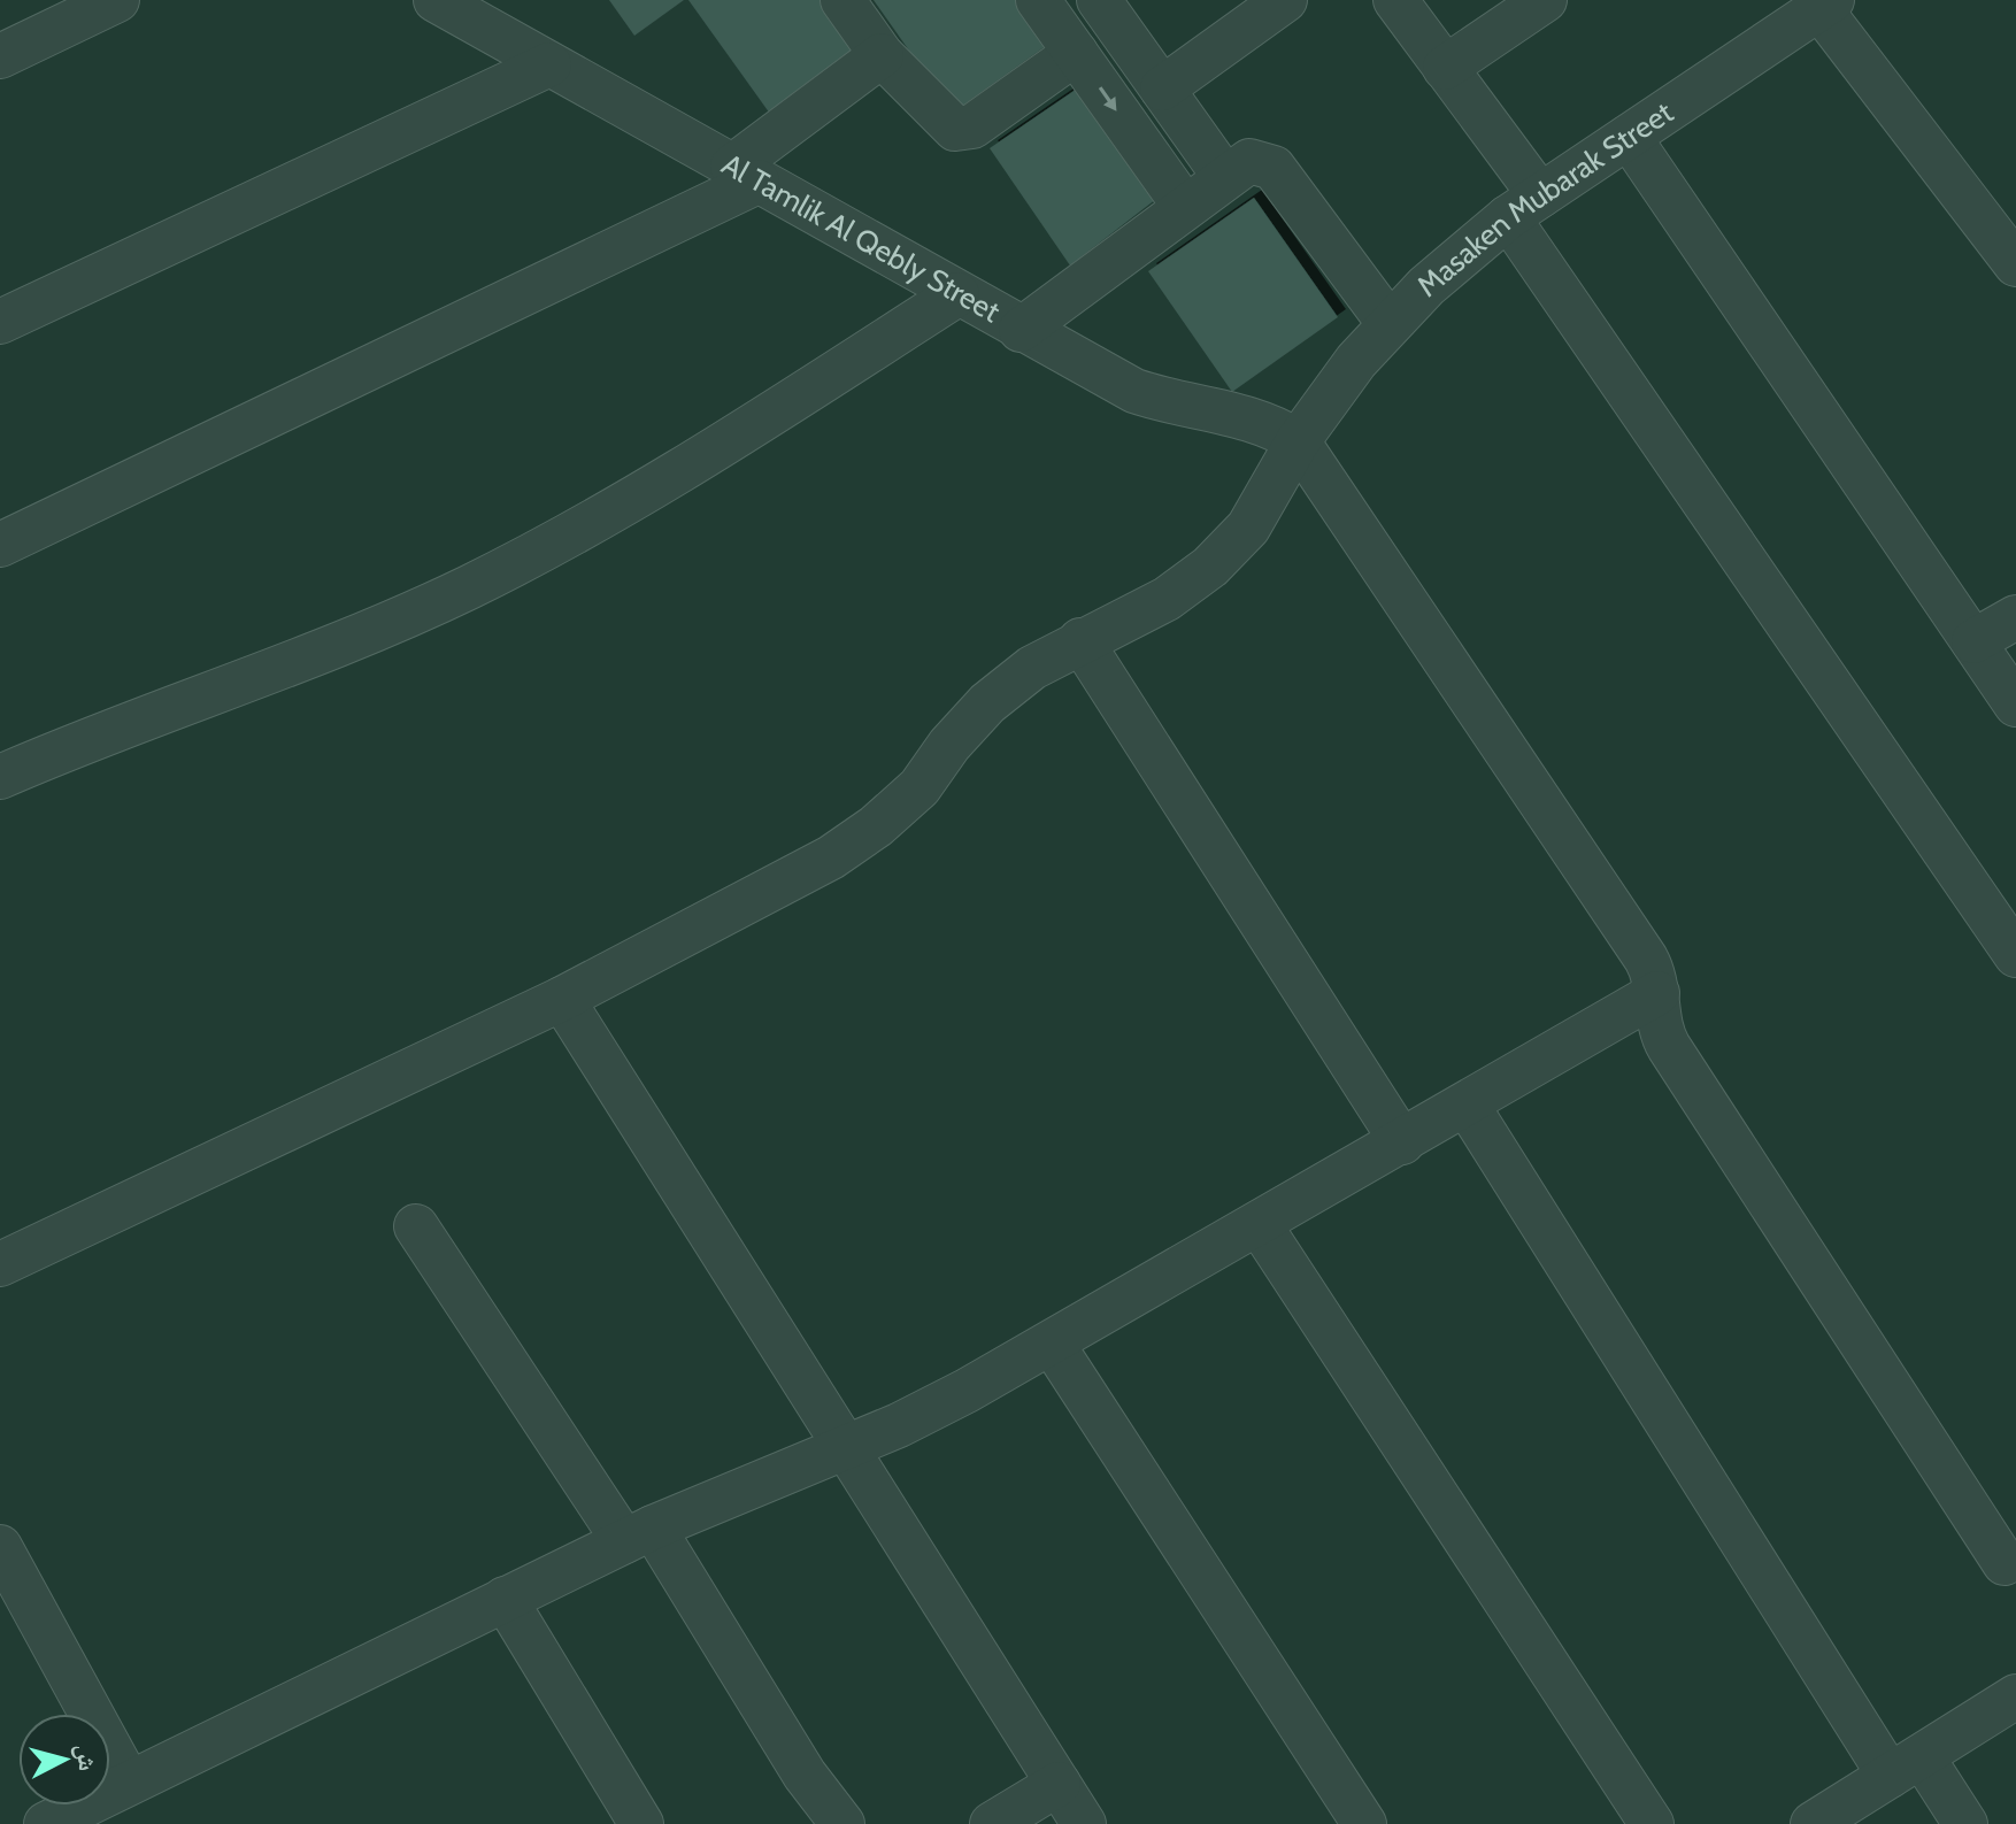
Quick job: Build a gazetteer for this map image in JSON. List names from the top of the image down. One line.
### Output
{"streets":{"street":["Masaken Mubarak Street","Al Tamlik Al Qebly Street"]},"crossings":[["Masaken Mubarak Street","Al Tamlik Al Qebly Street"]],"north":"right"}
